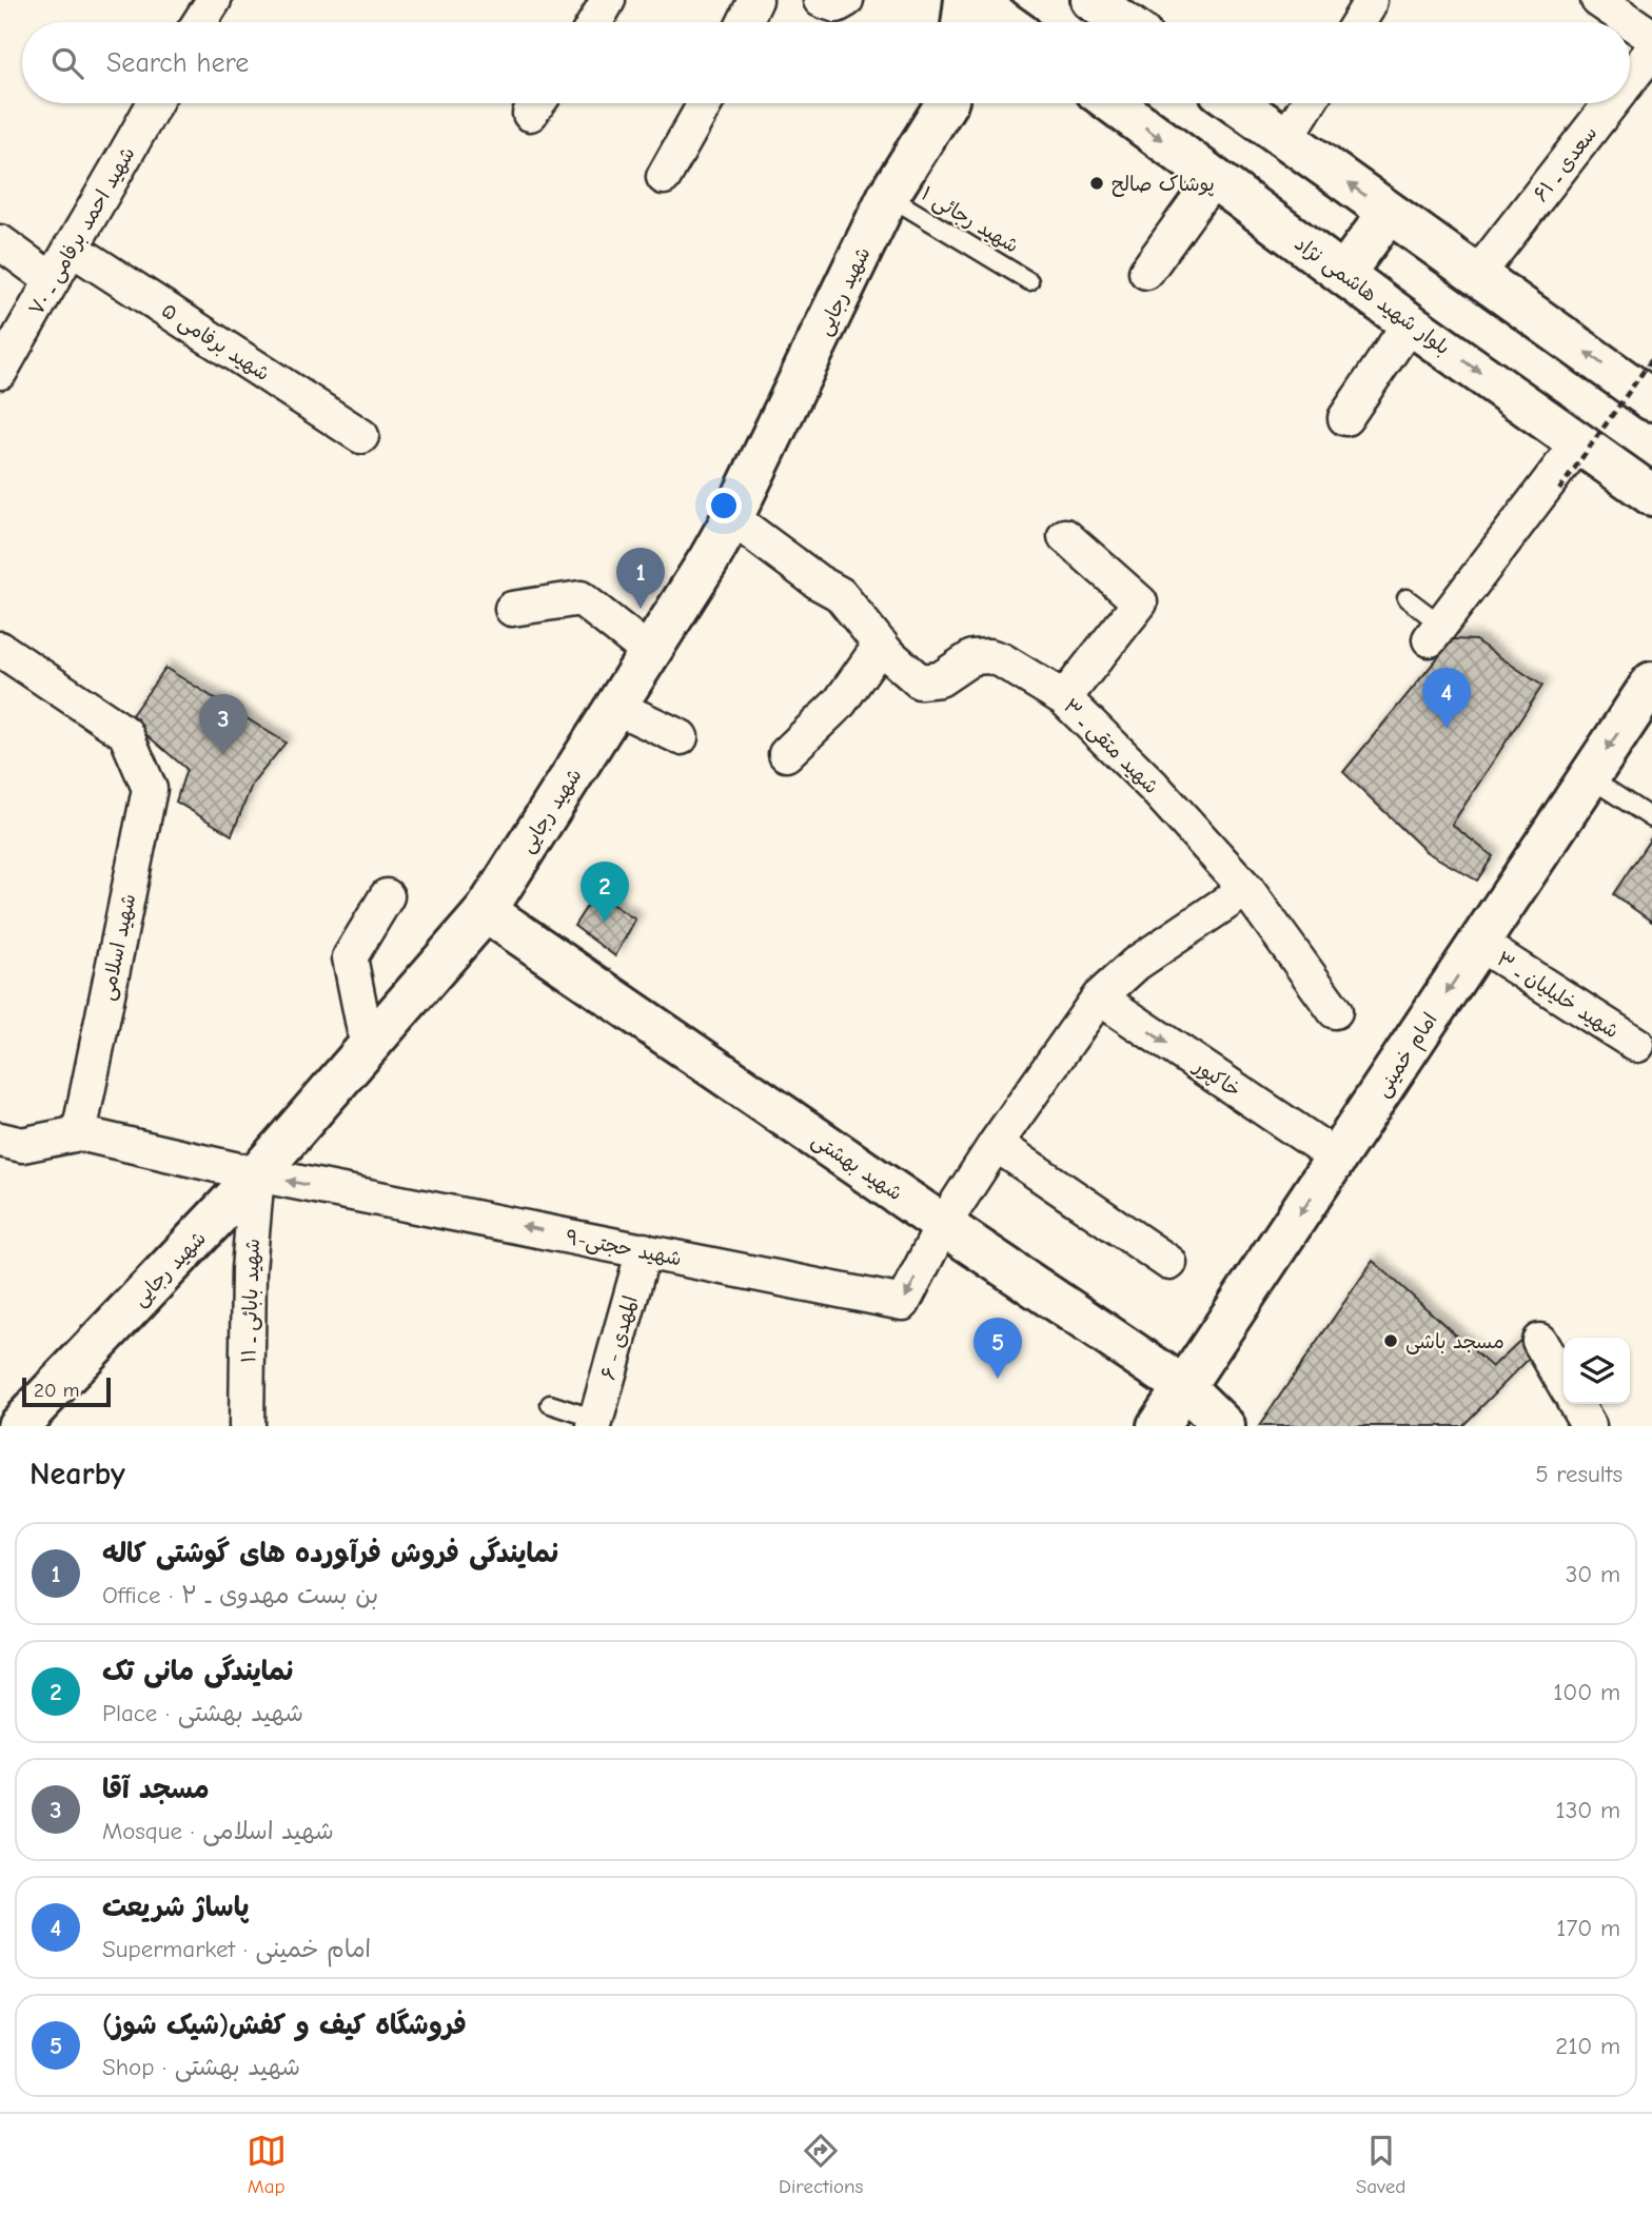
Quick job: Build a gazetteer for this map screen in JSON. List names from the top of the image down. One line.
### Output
{"streets":{"street":["سعدی ـ ۶۱","شهید احمد برفامی ـ ۷۰","شهید رجایی","بلوار شهید هاشمی نژاد","شهید برفامی ۵","شهید متقی ـ ۳","شهید اسلامی","شهید خلیلیان ـ ۳","امام خمینی","خاکپور","شهید بهشتی","شهید حجتی-۹","شهید بابائی ـ ۱۱","المهدی - ۶"],"lane":["شهید رجائی ۱"]},"crossings":[["شهید رجائی ۱","شهید رجایی"],["شهید احمد برفامی ـ ۷۰","شهید برفامی ۵"],["شهید رجایی","شهید متقی ـ ۳"],["شهید رجایی","شهید بهشتی"],["شهید رجایی","شهید حجتی-۹"],["شهید رجایی","شهید بابائی ـ ۱۱"],["شهید خلیلیان ـ ۳","امام خمینی"],["امام خمینی","خاکپور"],["امام خمینی","شهید بهشتی"],["شهید بهشتی","شهید حجتی-۹"],["شهید حجتی-۹","شهید بابائی ـ ۱۱"],["شهید حجتی-۹","المهدی - ۶"]],"one_way":["شهید حجتی-۹"],"places":["پوشاک صالح","مسجد باشی"],"scale_bar":"20 m","page":{"search":"Search here","pins":["1","4","3","2","5"],"scale":"20 m","heading":["Nearby","5 results"],"list":[{"mark":"1","name":"نمایندگی فروش فرآورده های گوشتی کاله","note":"Office · بن بست مهدوی ـ ۲","value":"30 m"},{"mark":"2","name":"نمایندگی مانی تک","note":"Place · شهید بهشتی","value":"100 m"},{"mark":"3","name":"مسجد آقا","note":"Mosque · شهید اسلامی","value":"130 m"},{"mark":"4","name":"پاساژ شریعت","note":"Supermarket · امام خمینی","value":"170 m"},{"mark":"5","name":"فروشگاه کیف و کفش(شیک شوز)","note":"Shop · شهید بهشتی","value":"210 m"}],"nav":["Map","Directions","Saved"]}}
